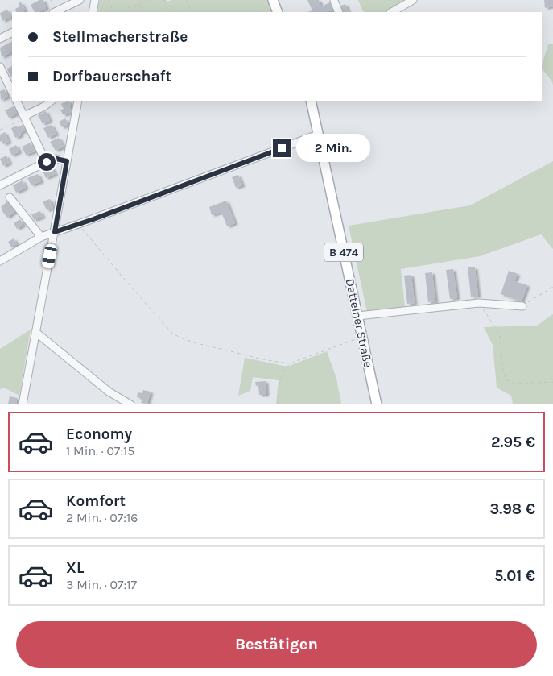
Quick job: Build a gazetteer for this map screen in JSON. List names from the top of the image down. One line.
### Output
{"streets":{"main road":["B 474","Dattelner Straße"]},"page":{"banner":["Stellmacherstraße","Dorfbauerschaft"],"bubble":"2 Min.","list":[{"name":"Economy","note":"1 Min. · 07:15","value":"2.95 €"},{"name":"Komfort","note":"2 Min. · 07:16","value":"3.98 €"},{"name":"XL","note":"3 Min. · 07:17","value":"5.01 €"}],"buttons":"Bestätigen"}}
